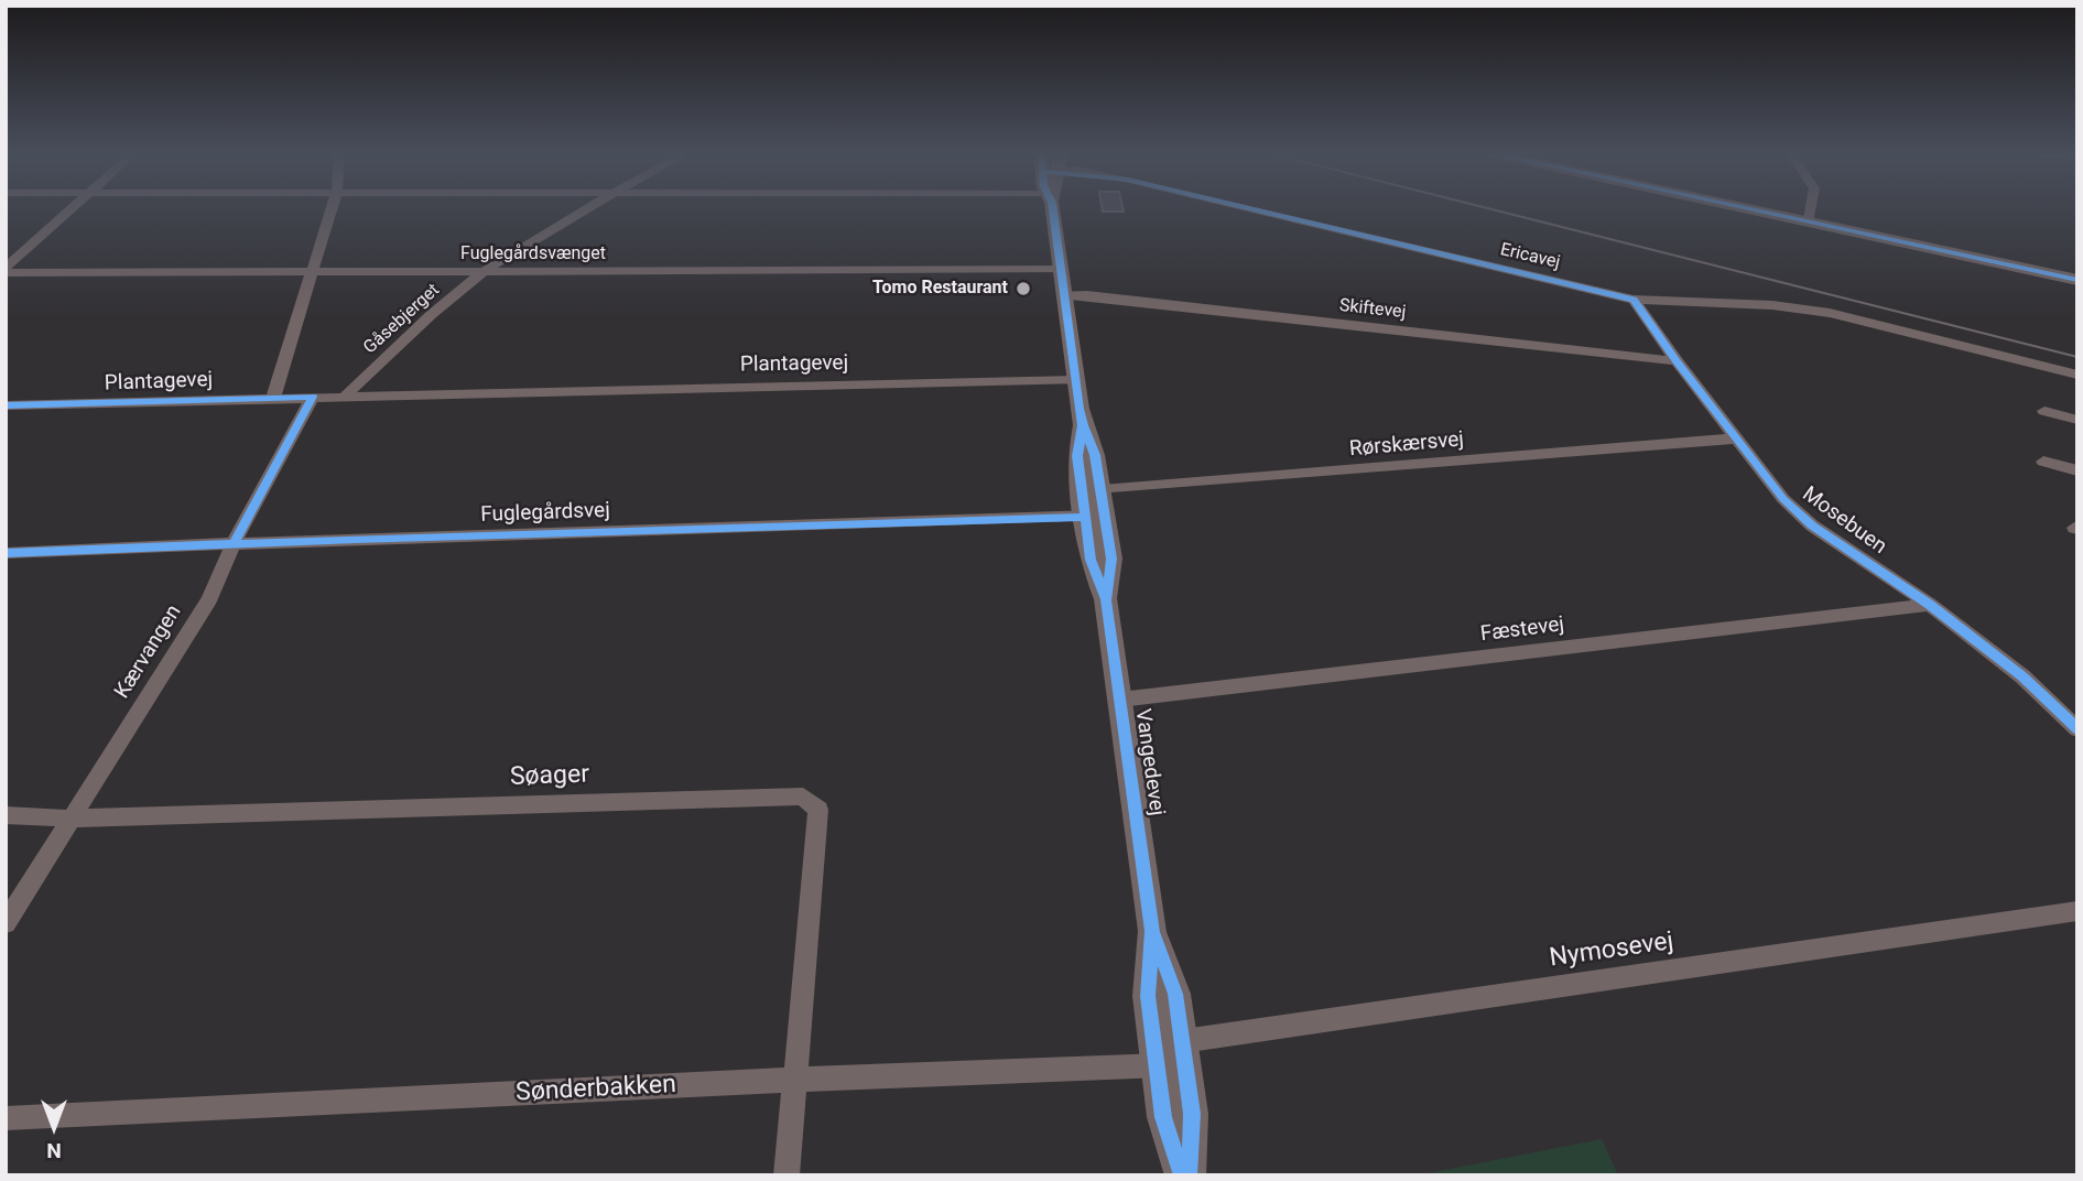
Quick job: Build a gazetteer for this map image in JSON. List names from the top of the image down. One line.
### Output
{"streets":{"street":["Fuglegårdsvænget","Ericavej","Skiftevej","Gåsebjerget","Plantagevej","Rørskærsvej","Fuglegårdsvej","Mosebuen","Fæstevej","Kærvangen","Vangedevej","Søager","Nymosevej","Sønderbakken"]},"crossings":[["Fuglegårdsvænget","Gåsebjerget"],["Fuglegårdsvænget","Vangedevej"],["Ericavej","Mosebuen"],["Skiftevej","Mosebuen"],["Skiftevej","Vangedevej"],["Gåsebjerget","Plantagevej"],["Plantagevej","Kærvangen"],["Plantagevej","Vangedevej"],["Rørskærsvej","Mosebuen"],["Rørskærsvej","Vangedevej"],["Fuglegårdsvej","Kærvangen"],["Fuglegårdsvej","Vangedevej"],["Mosebuen","Fæstevej"],["Fæstevej","Vangedevej"],["Kærvangen","Søager"],["Vangedevej","Nymosevej"],["Vangedevej","Sønderbakken"],["Søager","Sønderbakken"],["Nymosevej","Sønderbakken"]],"places":["Tomo Restaurant"],"north":"bottom"}
